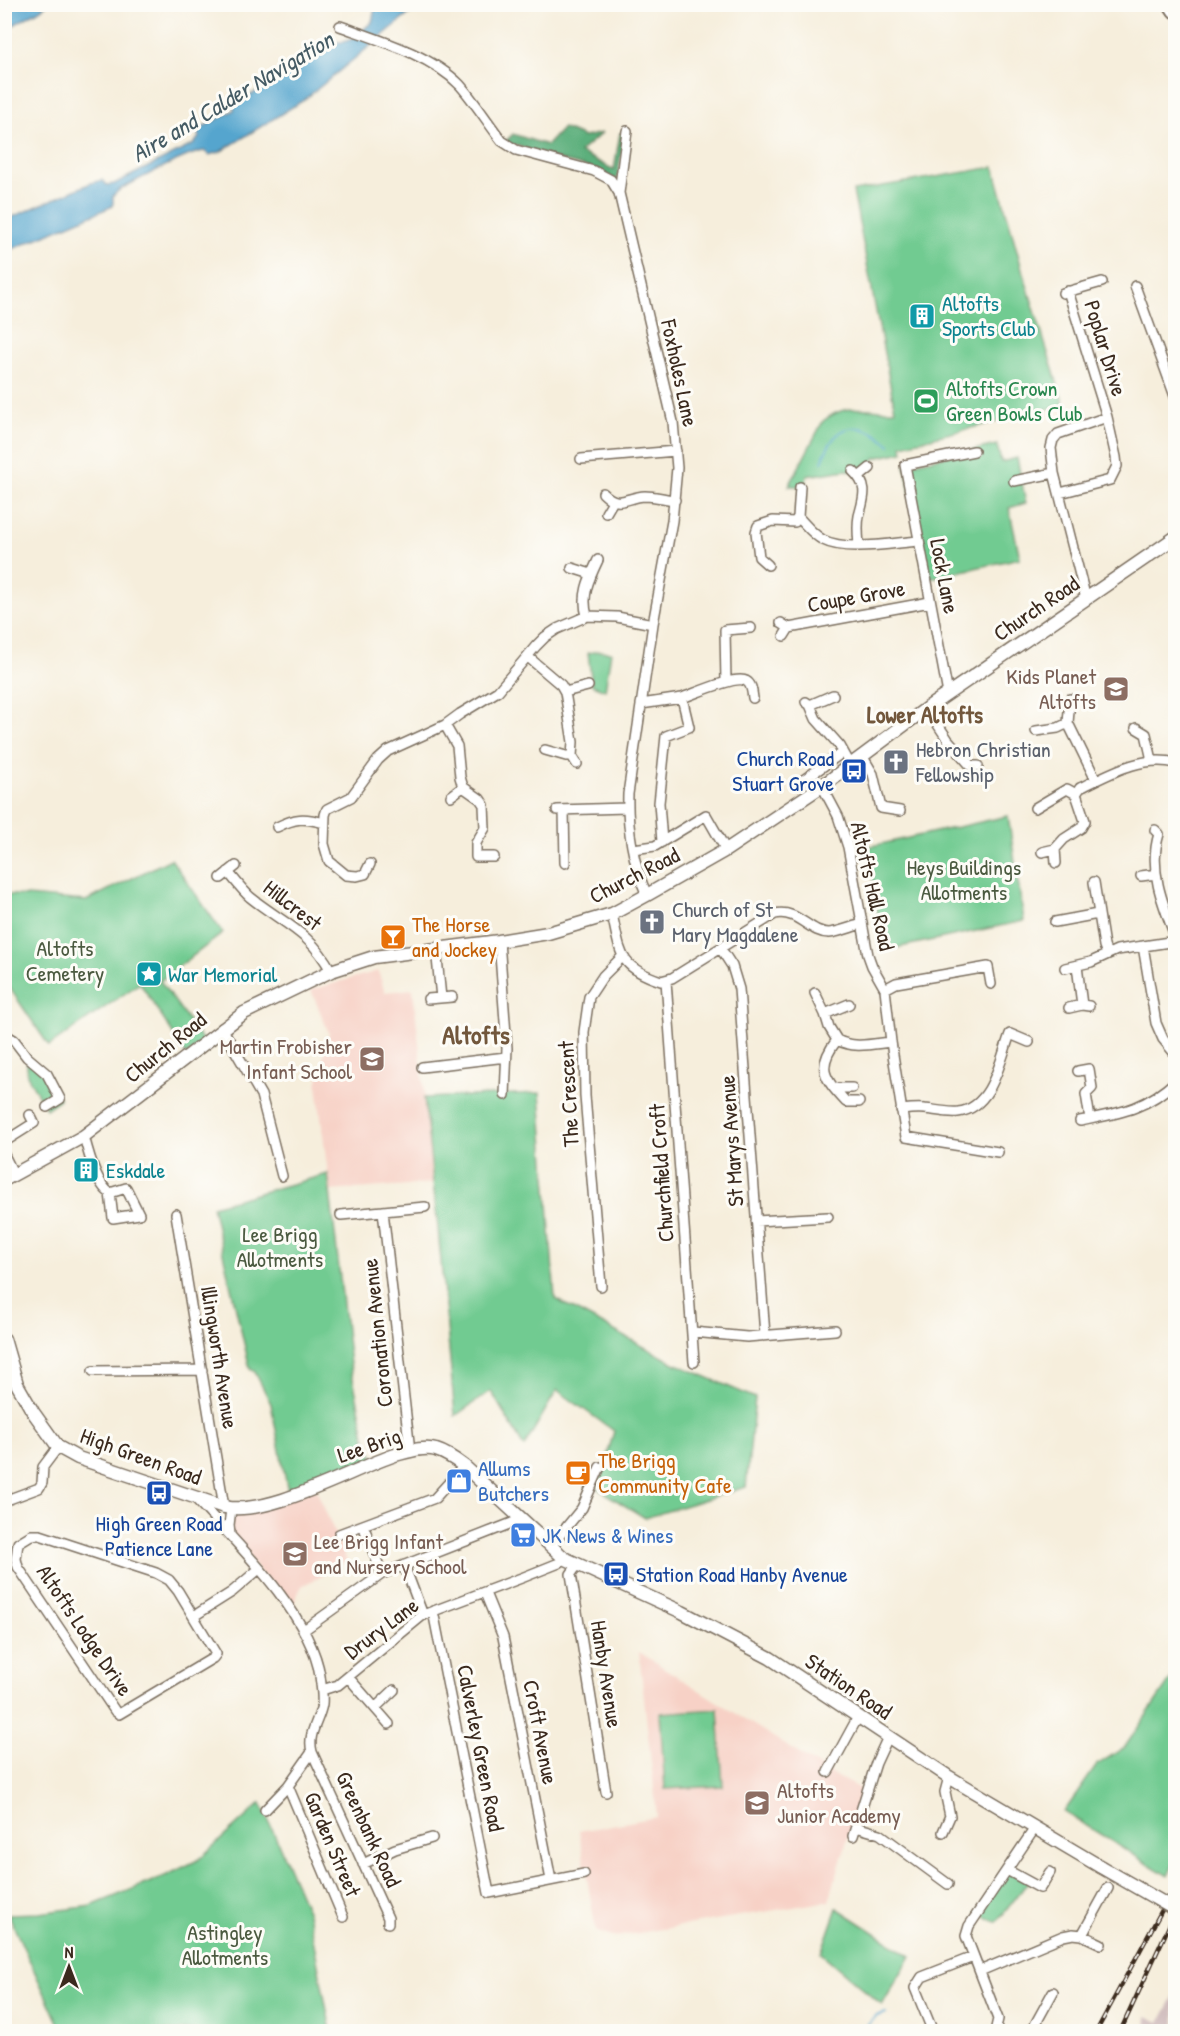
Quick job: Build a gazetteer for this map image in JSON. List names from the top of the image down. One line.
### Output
{"streets":{"street":["Poplar Drive","Foxholes Lane","Lock Lane","Coupe Grove","Church Road","Altofts Hall Road","Hillcrest","The Crescent","St Marys Avenue","Churchfield Croft","Coronation Avenue","Illingworth Avenue","Lee Brig","High Green Road","Drury Lane","Altofts Lodge Drive","Hanby Avenue","Station Road","Croft Avenue","Calverley Green Road","Greenbank Road","Garden Street"]},"crossings":[["Poplar Drive","Church Road"],["Foxholes Lane","Church Road"],["Lock Lane","Coupe Grove"],["Lock Lane","Church Road"],["Church Road","Altofts Hall Road"],["Church Road","Hillcrest"],["Coronation Avenue","Lee Brig"],["Illingworth Avenue","Lee Brig"],["Illingworth Avenue","High Green Road"],["Lee Brig","High Green Road"],["Lee Brig","Drury Lane"],["Lee Brig","Station Road"],["Drury Lane","Station Road"],["Drury Lane","Croft Avenue"],["Drury Lane","Calverley Green Road"],["Hanby Avenue","Station Road"],["Croft Avenue","Calverley Green Road"]],"districts":["Lower Altofts","Altofts"],"water":["Aire and Calder Navigation"],"parks":["Heys Buildings Allotments","Altofts Cemetery","Lee Brigg Allotments","Astingley Allotments"],"places":{"building":["Altofts Sports Club","Eskdale"],"sports":["Altofts Crown Green Bowls Club"],"school or university":["Kids Planet Altofts","Martin Frobisher Infant School","Lee Brigg Infant and Nursery School","Altofts Junior Academy"],"church":["Hebron Christian Fellowship","Church of St Mary Magdalene"],"bus stop":["Church Road Stuart Grove","High Green Road Patience Lane","Station Road Hanby Avenue"],"bar":["The Horse and Jockey"],"place":["War Memorial"],"cafe":["The Brigg Community Cafe"],"shop":["Allums Butchers"],"supermarket":["JK News & Wines"]},"north":"top"}
